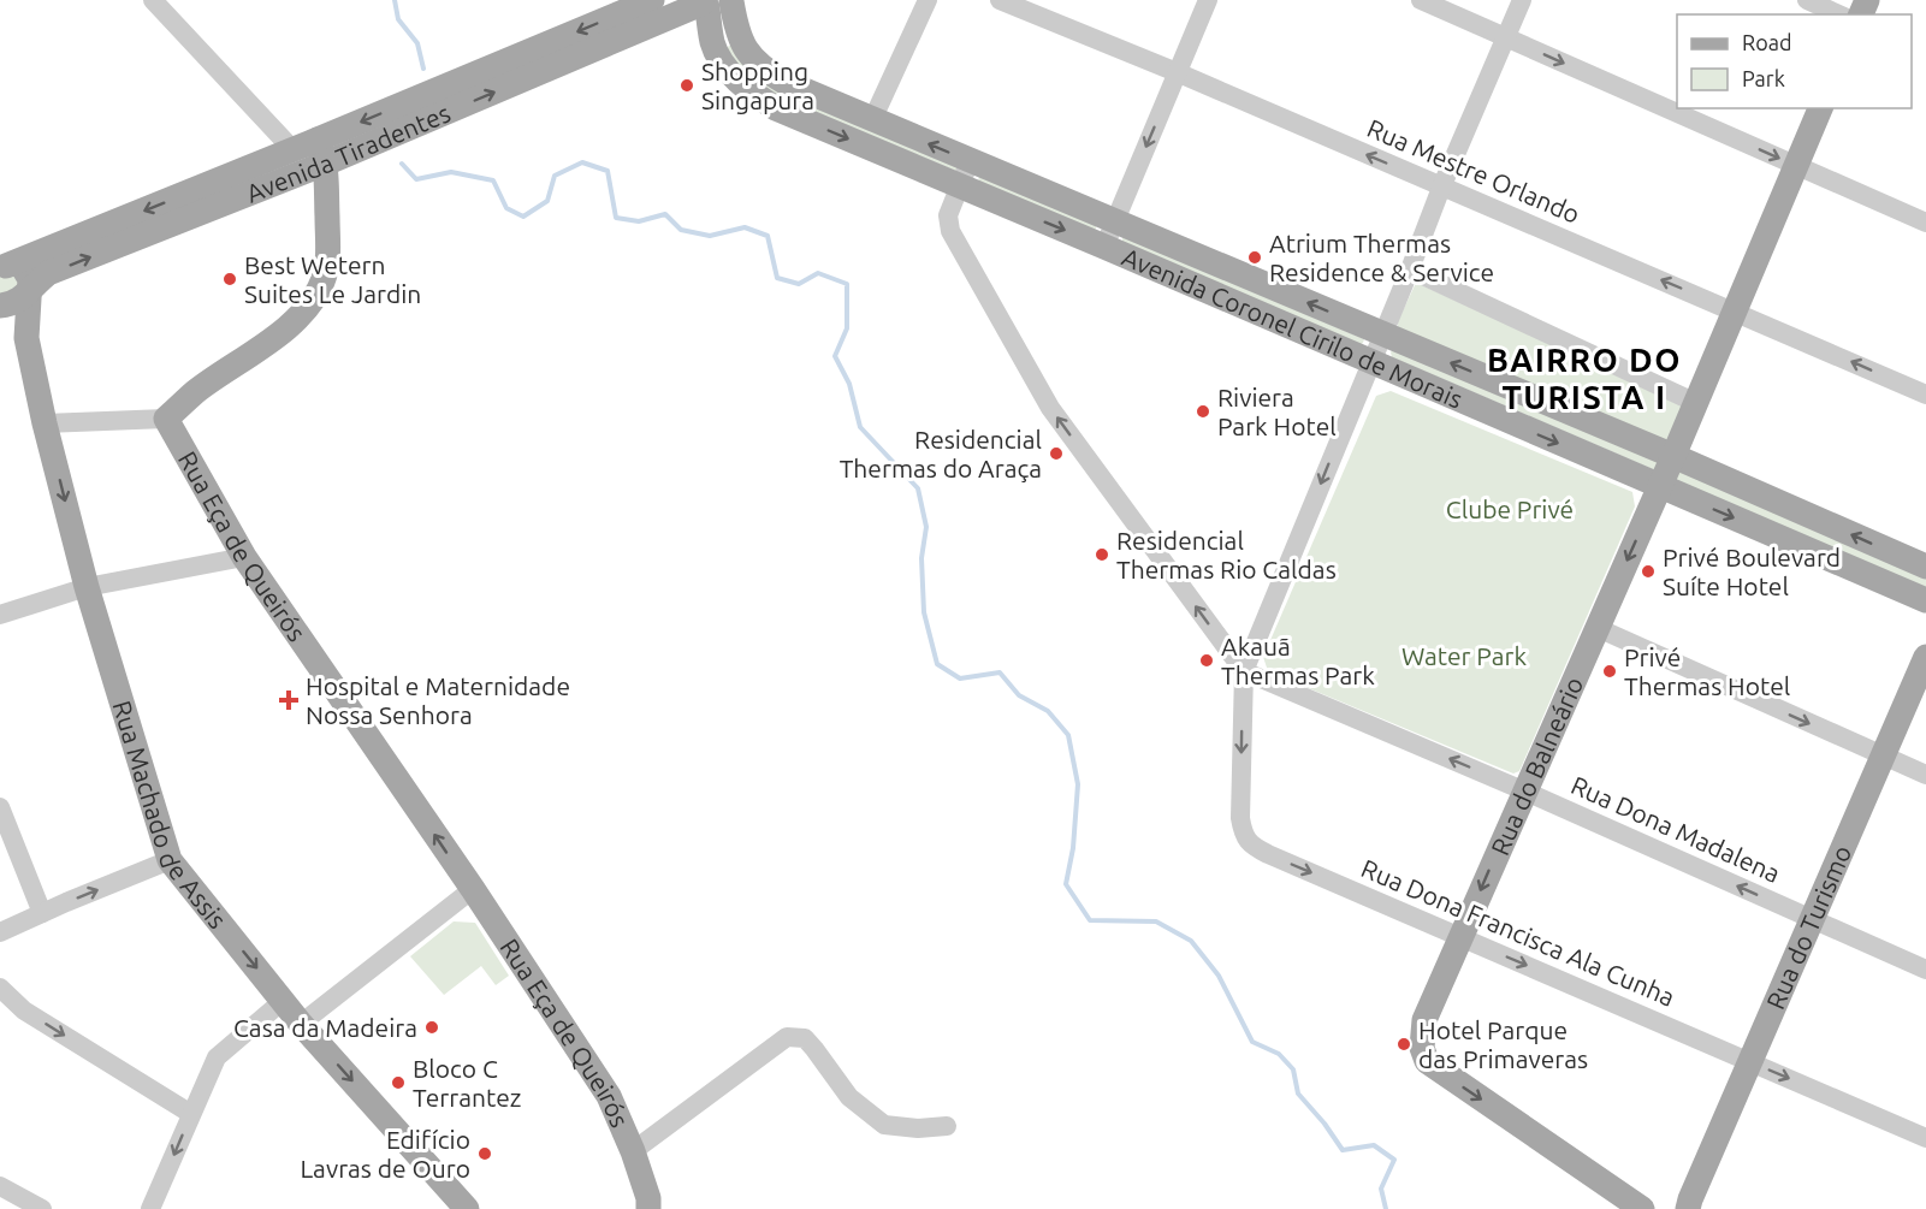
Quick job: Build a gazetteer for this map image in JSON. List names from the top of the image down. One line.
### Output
{"streets":{"main road":["Avenida Tiradentes","Avenida Coronel Cirilo de Morais","Rua Eça de Queirós","Rua do Balneário","Rua Machado de Assis","Rua do Turismo"],"street":["Rua Mestre Orlando","Rua Dona Madalena","Rua Dona Francisca Ala Cunha"]},"crossings":[["Avenida Tiradentes","Avenida Coronel Cirilo de Morais"],["Avenida Tiradentes","Rua Machado de Assis"],["Rua Mestre Orlando","Rua do Balneário"],["Avenida Coronel Cirilo de Morais","Rua do Balneário"],["Rua do Balneário","Rua Dona Madalena"],["Rua do Balneário","Rua Dona Francisca Ala Cunha"],["Rua Dona Madalena","Rua do Turismo"],["Rua Dona Madalena","Rua Dona Francisca Ala Cunha"],["Rua do Turismo","Rua Dona Francisca Ala Cunha"]],"one_way":["Rua Eça de Queirós","Rua Machado de Assis","Rua Dona Francisca Ala Cunha"],"districts":["BAIRRO DO TURISTA I"],"parks":["Clube Privé","Water Park"],"places":{"other":["Shopping Singapura","Atrium Thermas Residence & Service","Best Wetern Suites Le Jardin","Riviera Park Hotel","Residencial Thermas do Araça","Residencial Thermas Rio Caldas","Privé Boulevard Suíte Hotel","Akauã Thermas Park","Privé Thermas Hotel","Casa da Madeira","Hotel Parque das Primaveras","Bloco C Terrantez","Edifício Lavras de Ouro"],"health":["Hospital e Maternidade Nossa Senhora"]},"legend":["Road","Park"]}
